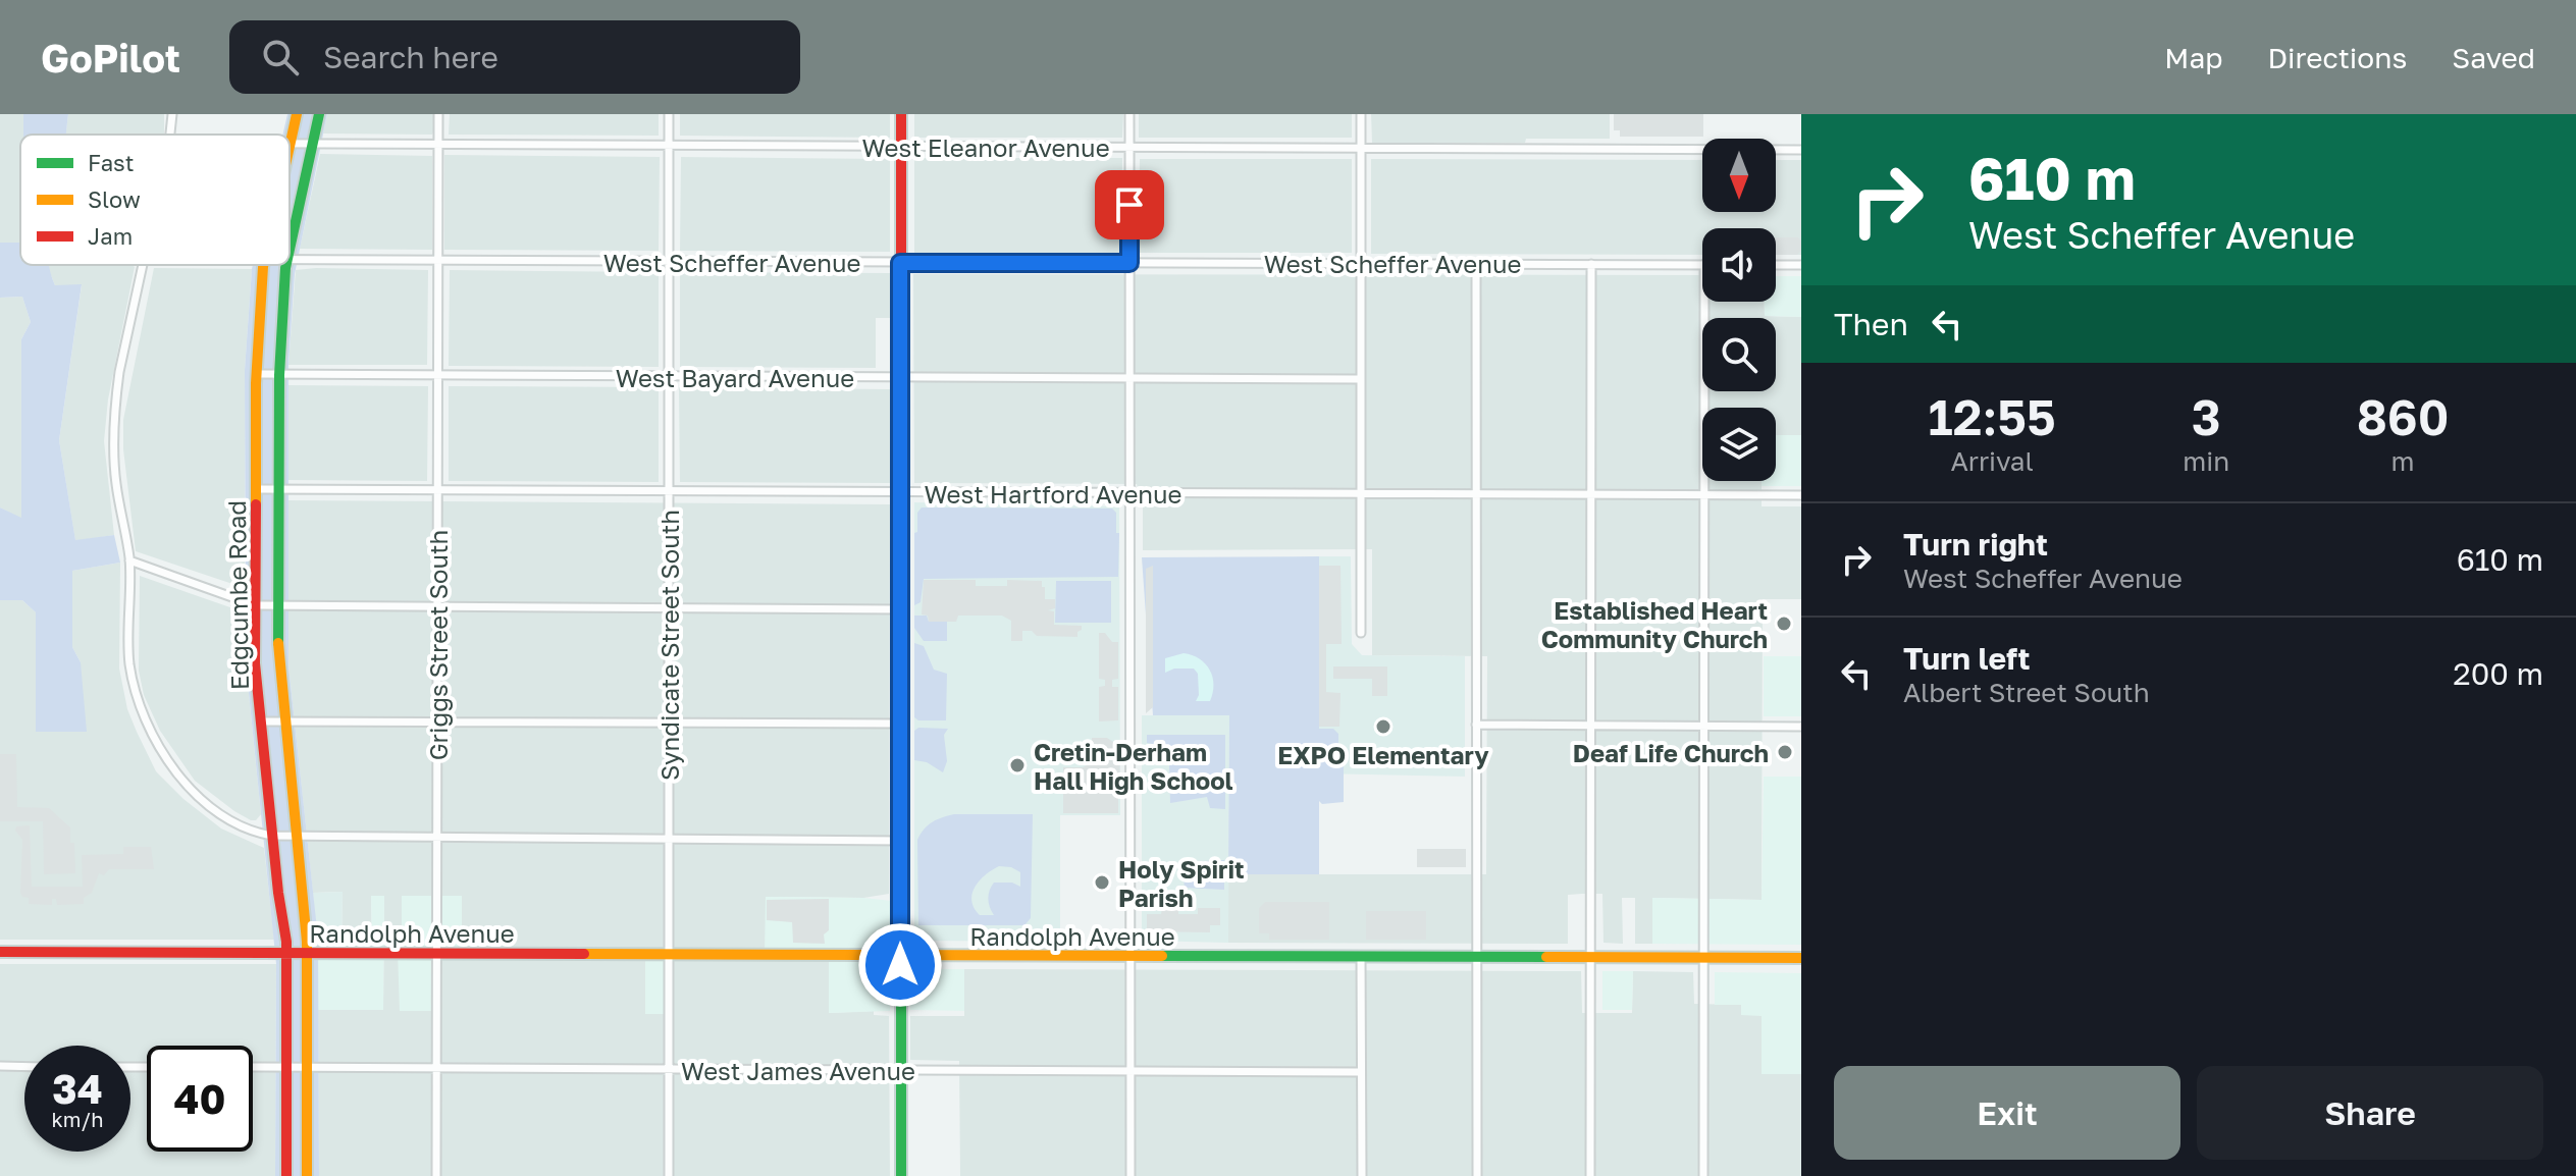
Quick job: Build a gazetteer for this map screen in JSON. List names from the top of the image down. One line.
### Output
{"streets":{"street":["West Eleanor Avenue","West Scheffer Avenue","West Bayard Avenue","West Hartford Avenue","Edgcumbe Road","Griggs Street South","Syndicate Street South","Randolph Avenue","West James Avenue"]},"crossings":[["West Eleanor Avenue","Edgcumbe Road"],["West Eleanor Avenue","Griggs Street South"],["West Eleanor Avenue","Syndicate Street South"],["West Scheffer Avenue","Griggs Street South"],["West Scheffer Avenue","Syndicate Street South"],["West Bayard Avenue","Edgcumbe Road"],["West Bayard Avenue","Griggs Street South"],["West Bayard Avenue","Syndicate Street South"],["West Hartford Avenue","Edgcumbe Road"],["West Hartford Avenue","Griggs Street South"],["West Hartford Avenue","Syndicate Street South"],["Edgcumbe Road","Randolph Avenue"],["Edgcumbe Road","West James Avenue"],["Griggs Street South","Randolph Avenue"],["Griggs Street South","West James Avenue"],["Syndicate Street South","Randolph Avenue"],["Syndicate Street South","West James Avenue"]],"places":["Established Heart Community Church","EXPO Elementary","Deaf Life Church","Cretin-Derham Hall High School","Holy Spirit Parish"],"legend":["Fast","Slow","Jam"],"north":"bottom","page":{"header":"GoPilot","search":"Search here","nav":["Map","Directions","Saved"],"turn":["610 m","West Scheffer Avenue"],"then":"Then","eta":["12:55","Arrival","3","min","860","m"],"list":[{"name":"Turn right","note":"West Scheffer Avenue","value":"610 m"},{"name":"Turn left","note":"Albert Street South","value":"200 m"}],"speed":"34 km/h","limit":"40","buttons":["Exit","Share"]}}
